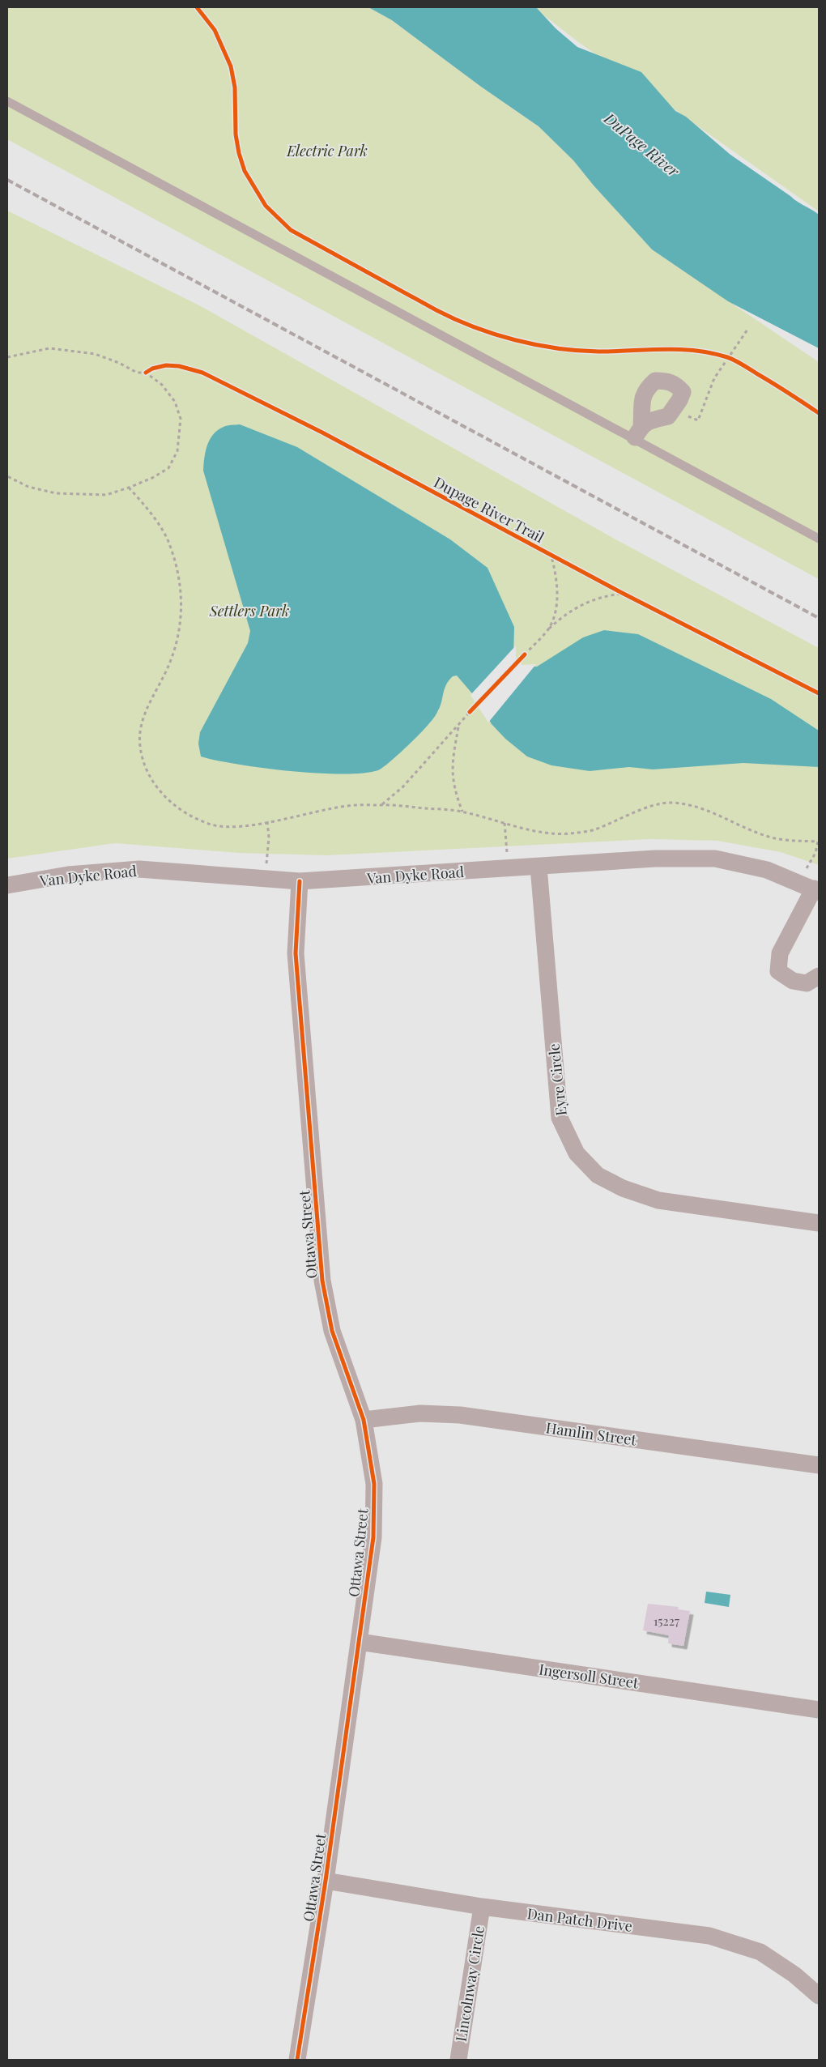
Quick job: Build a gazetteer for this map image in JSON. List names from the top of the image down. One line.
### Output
{"streets":{"street":["Van Dyke Road","Eyre Circle","Ottawa Street","Hamlin Street","Ingersoll Street","Dan Patch Drive","Lincolnway Circle"],"cycle path":["Dupage River Trail"]},"crossings":[["Van Dyke Road","Eyre Circle"],["Van Dyke Road","Ottawa Street"],["Ottawa Street","Hamlin Street"],["Ottawa Street","Ingersoll Street"],["Ottawa Street","Dan Patch Drive"],["Dan Patch Drive","Lincolnway Circle"]],"water":["DuPage River"],"parks":["Electric Park","Settlers Park"],"house_numbers":["15227"]}
